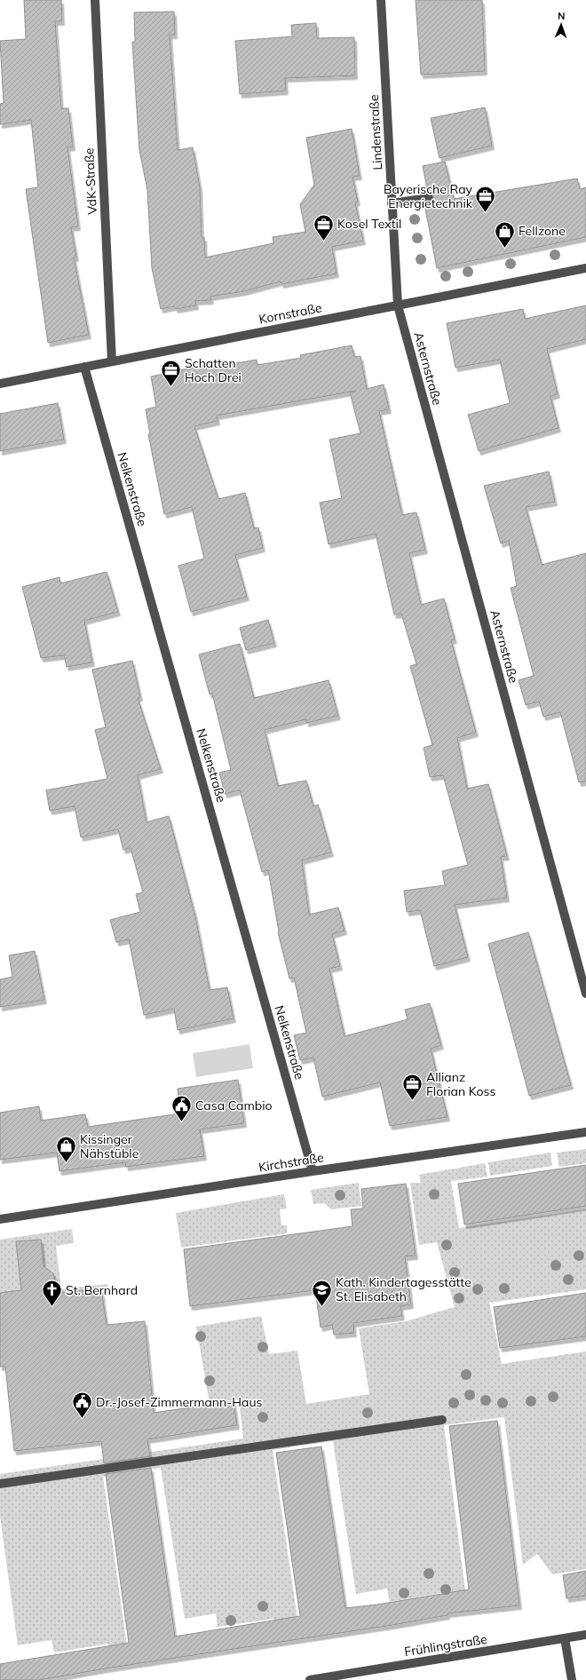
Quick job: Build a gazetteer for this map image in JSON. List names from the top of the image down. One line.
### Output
{"streets":{"street":["Lindenstraße","VdK-Straße","Kornstraße","Asternstraße","Nelkenstraße","Kirchstraße","Frühlingstraße"]},"crossings":[["Lindenstraße","Kornstraße"],["Lindenstraße","Asternstraße"],["VdK-Straße","Kornstraße"],["Kornstraße","Asternstraße"],["Kornstraße","Nelkenstraße"],["Nelkenstraße","Kirchstraße"]],"places":{"office":["Bayerische Ray Energietechnik","Kosel Textil","Schatten Hoch Drei","Allianz Florian Koss"],"shop":["Fellzone","Kissinger Nähstüble"],"public building":["Casa Cambio","Dr.-Josef-Zimmermann-Haus"],"school or university":["Kath. Kindertagesstätte St. Elisabeth"],"church":["St. Bernhard"]},"north":"top"}
